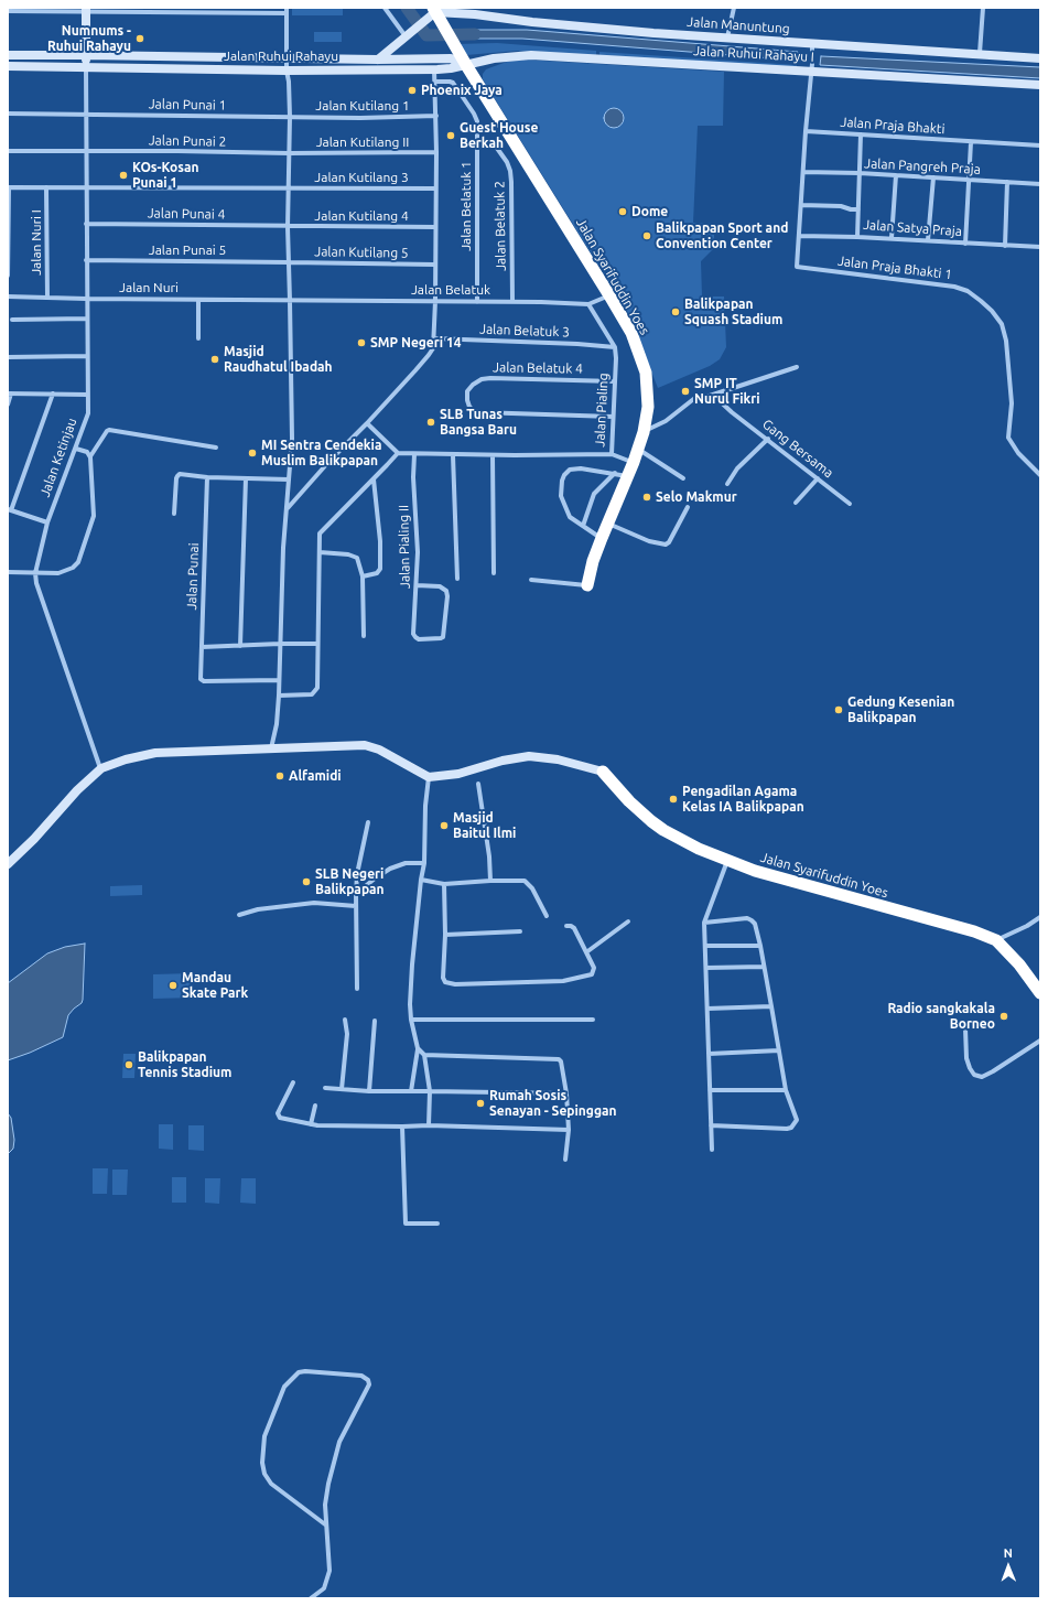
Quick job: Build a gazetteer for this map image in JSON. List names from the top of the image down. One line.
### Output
{"streets":{"highway":["Jalan Syarifuddin Yoes"],"street":["Jalan Manuntung","Jalan Ruhui Rahayu I","Jalan Ruhui Rahayu","Jalan Punai 1","Jalan Kutilang 1","Jalan Praja Bhakti","Jalan Punai 2","Jalan Kutilang II","Jalan Pangreh Praja","Jalan Kutilang 3","Jalan Belatuk 1","Jalan Punai 4","Jalan Kutilang 4","Jalan Belatuk 2","Jalan Satya Praja","Jalan Nuri I","Jalan Punai 5","Jalan Kutilang 5","Jalan Praja Bhakti 1","Jalan Nuri","Jalan Belatuk","Jalan Belatuk 3","Jalan Belatuk 4","Jalan Pialing","Gang Bersama","Jalan Ketinjau","Jalan Pialing II","Jalan Punai"]},"crossings":[["Jalan Manuntung","Jalan Syarifuddin Yoes"],["Jalan Ruhui Rahayu I","Jalan Ruhui Rahayu"],["Jalan Ruhui Rahayu I","Jalan Syarifuddin Yoes"],["Jalan Ruhui Rahayu","Jalan Syarifuddin Yoes"],["Jalan Ruhui Rahayu","Jalan Ketinjau"],["Jalan Punai 1","Jalan Kutilang 1"],["Jalan Punai 1","Jalan Ketinjau"],["Jalan Praja Bhakti","Jalan Satya Praja"],["Jalan Praja Bhakti","Jalan Praja Bhakti 1"],["Jalan Punai 2","Jalan Kutilang II"],["Jalan Punai 2","Jalan Ketinjau"],["Jalan Pangreh Praja","Jalan Satya Praja"],["Jalan Pangreh Praja","Jalan Praja Bhakti 1"],["Jalan Kutilang 3","Jalan Nuri I"],["Jalan Kutilang 3","Jalan Ketinjau"],["Jalan Belatuk 1","Jalan Belatuk 2"],["Jalan Belatuk 1","Jalan Belatuk"],["Jalan Punai 4","Jalan Kutilang 4"],["Jalan Punai 4","Jalan Ketinjau"],["Jalan Belatuk 2","Jalan Belatuk"],["Jalan Nuri I","Jalan Nuri"],["Jalan Punai 5","Jalan Kutilang 5"],["Jalan Punai 5","Jalan Ketinjau"],["Jalan Syarifuddin Yoes","Jalan Belatuk"],["Jalan Nuri","Jalan Belatuk"],["Jalan Nuri","Jalan Ketinjau"],["Jalan Belatuk 3","Jalan Pialing"],["Jalan Belatuk 4","Jalan Pialing"],["Jalan Pialing","Jalan Pialing II"]],"places":["Numnums - Ruhui Rahayu","Phoenix Jaya","Guest House Berkah","KOs-Kosan Punai 1","Dome","Balikpapan Sport and Convention Center","Balikpapan Squash Stadium","SMP Negeri 14","Masjid Raudhatul Ibadah","SMP IT Nurul Fikri","SLB Tunas Bangsa Baru","MI Sentra Cendekia Muslim Balikpapan","Selo Makmur","Gedung Kesenian Balikpapan","Alfamidi","Pengadilan Agama Kelas IA Balikpapan","Masjid Baitul Ilmi","SLB Negeri Balikpapan","Mandau Skate Park","Radio sangkakala Borneo","Balikpapan Tennis Stadium","Rumah Sosis Senayan - Sepinggan"],"north":"top"}
